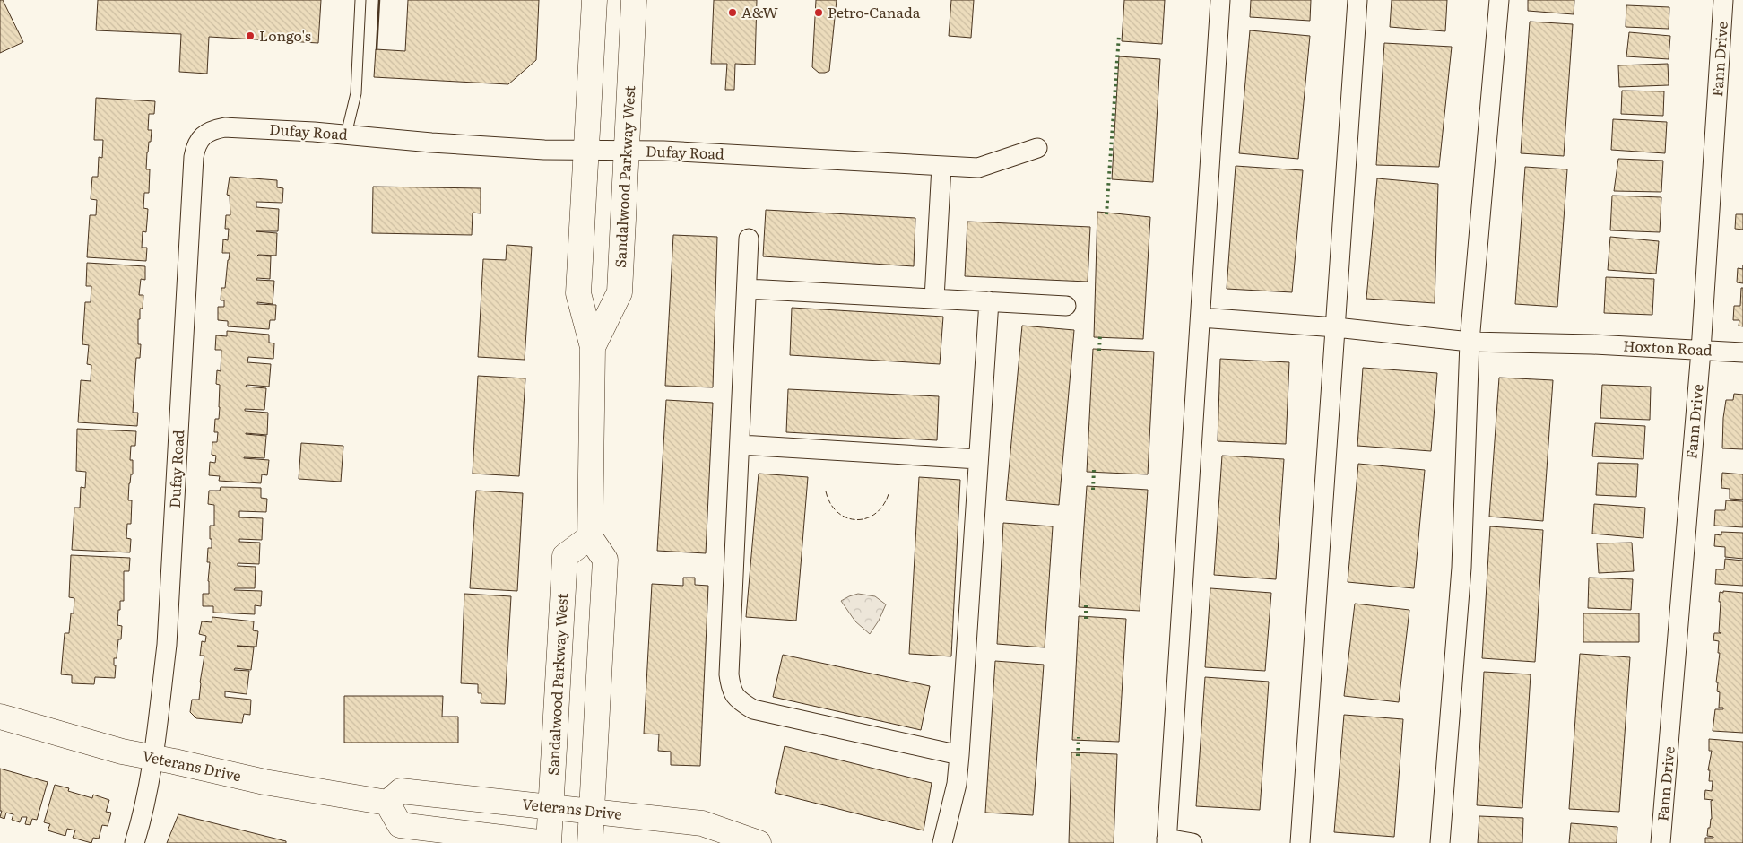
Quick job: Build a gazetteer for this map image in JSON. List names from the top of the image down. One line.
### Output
{"streets":{"main road":["Sandalwood Parkway West","Veterans Drive"],"street":["Fann Drive","Dufay Road","Hoxton Road"]},"crossings":[["Fann Drive","Hoxton Road"],["Dufay Road","Sandalwood Parkway West"],["Dufay Road","Veterans Drive"],["Sandalwood Parkway West","Veterans Drive"]],"places":["A&W","Petro-Canada","Longo's"]}
